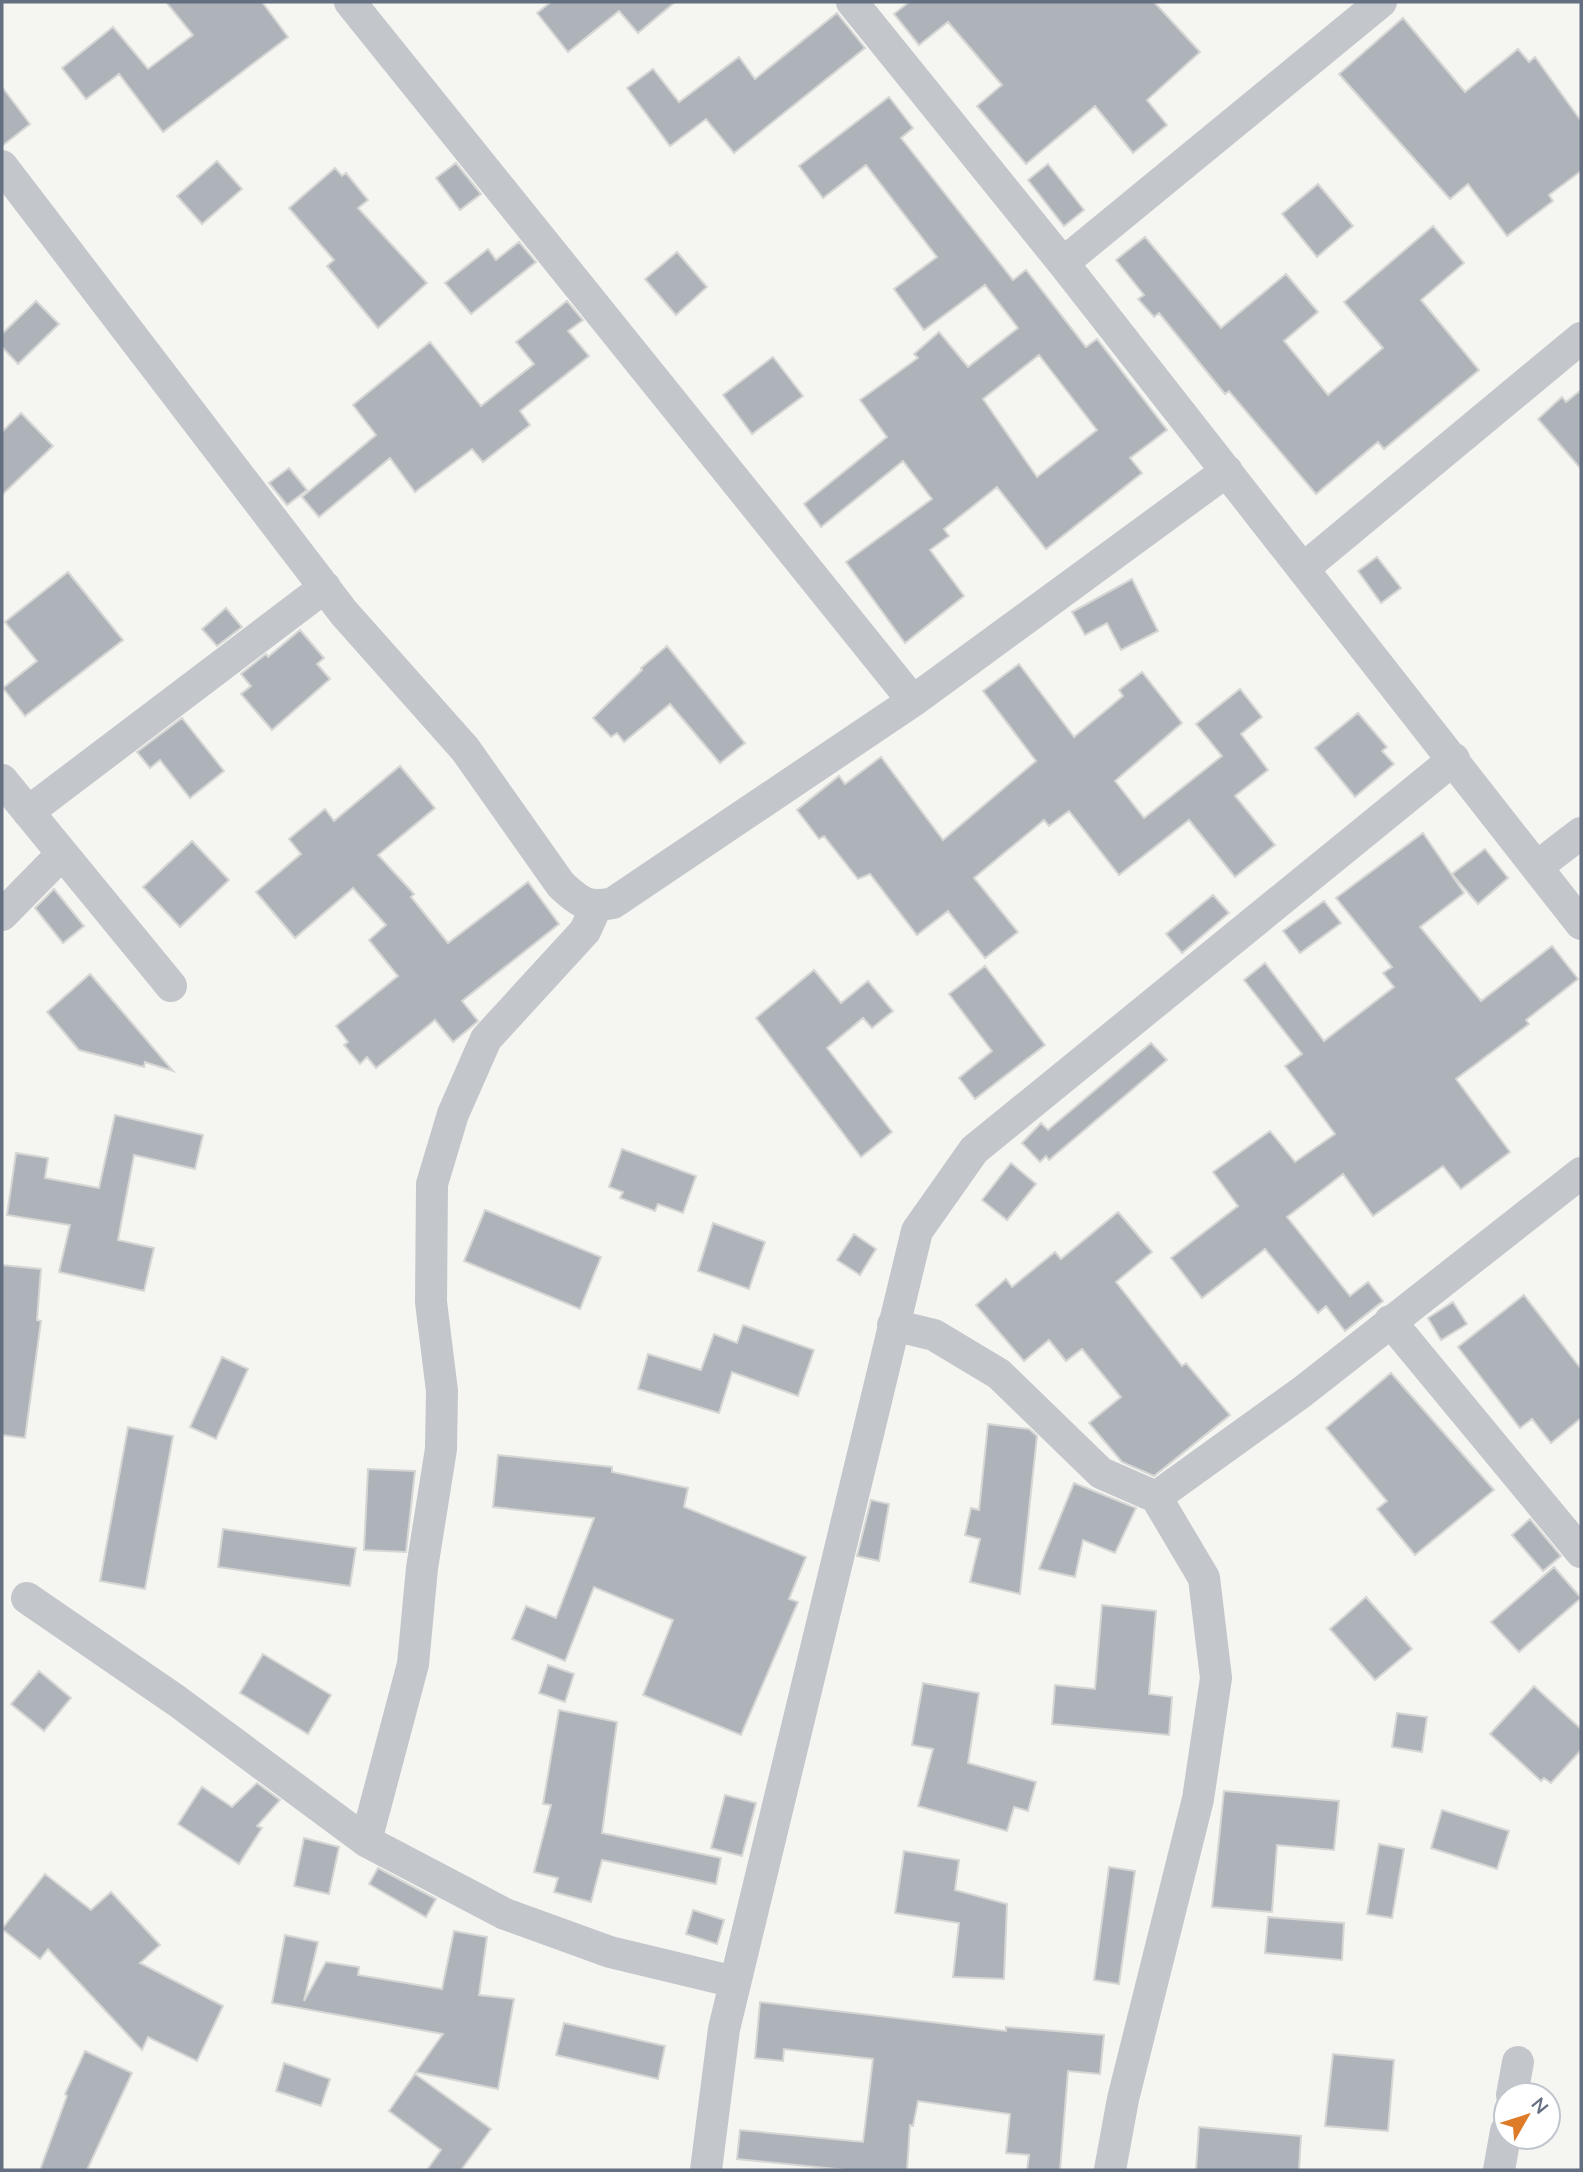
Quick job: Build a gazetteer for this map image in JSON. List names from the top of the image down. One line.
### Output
{"north":"top right"}
